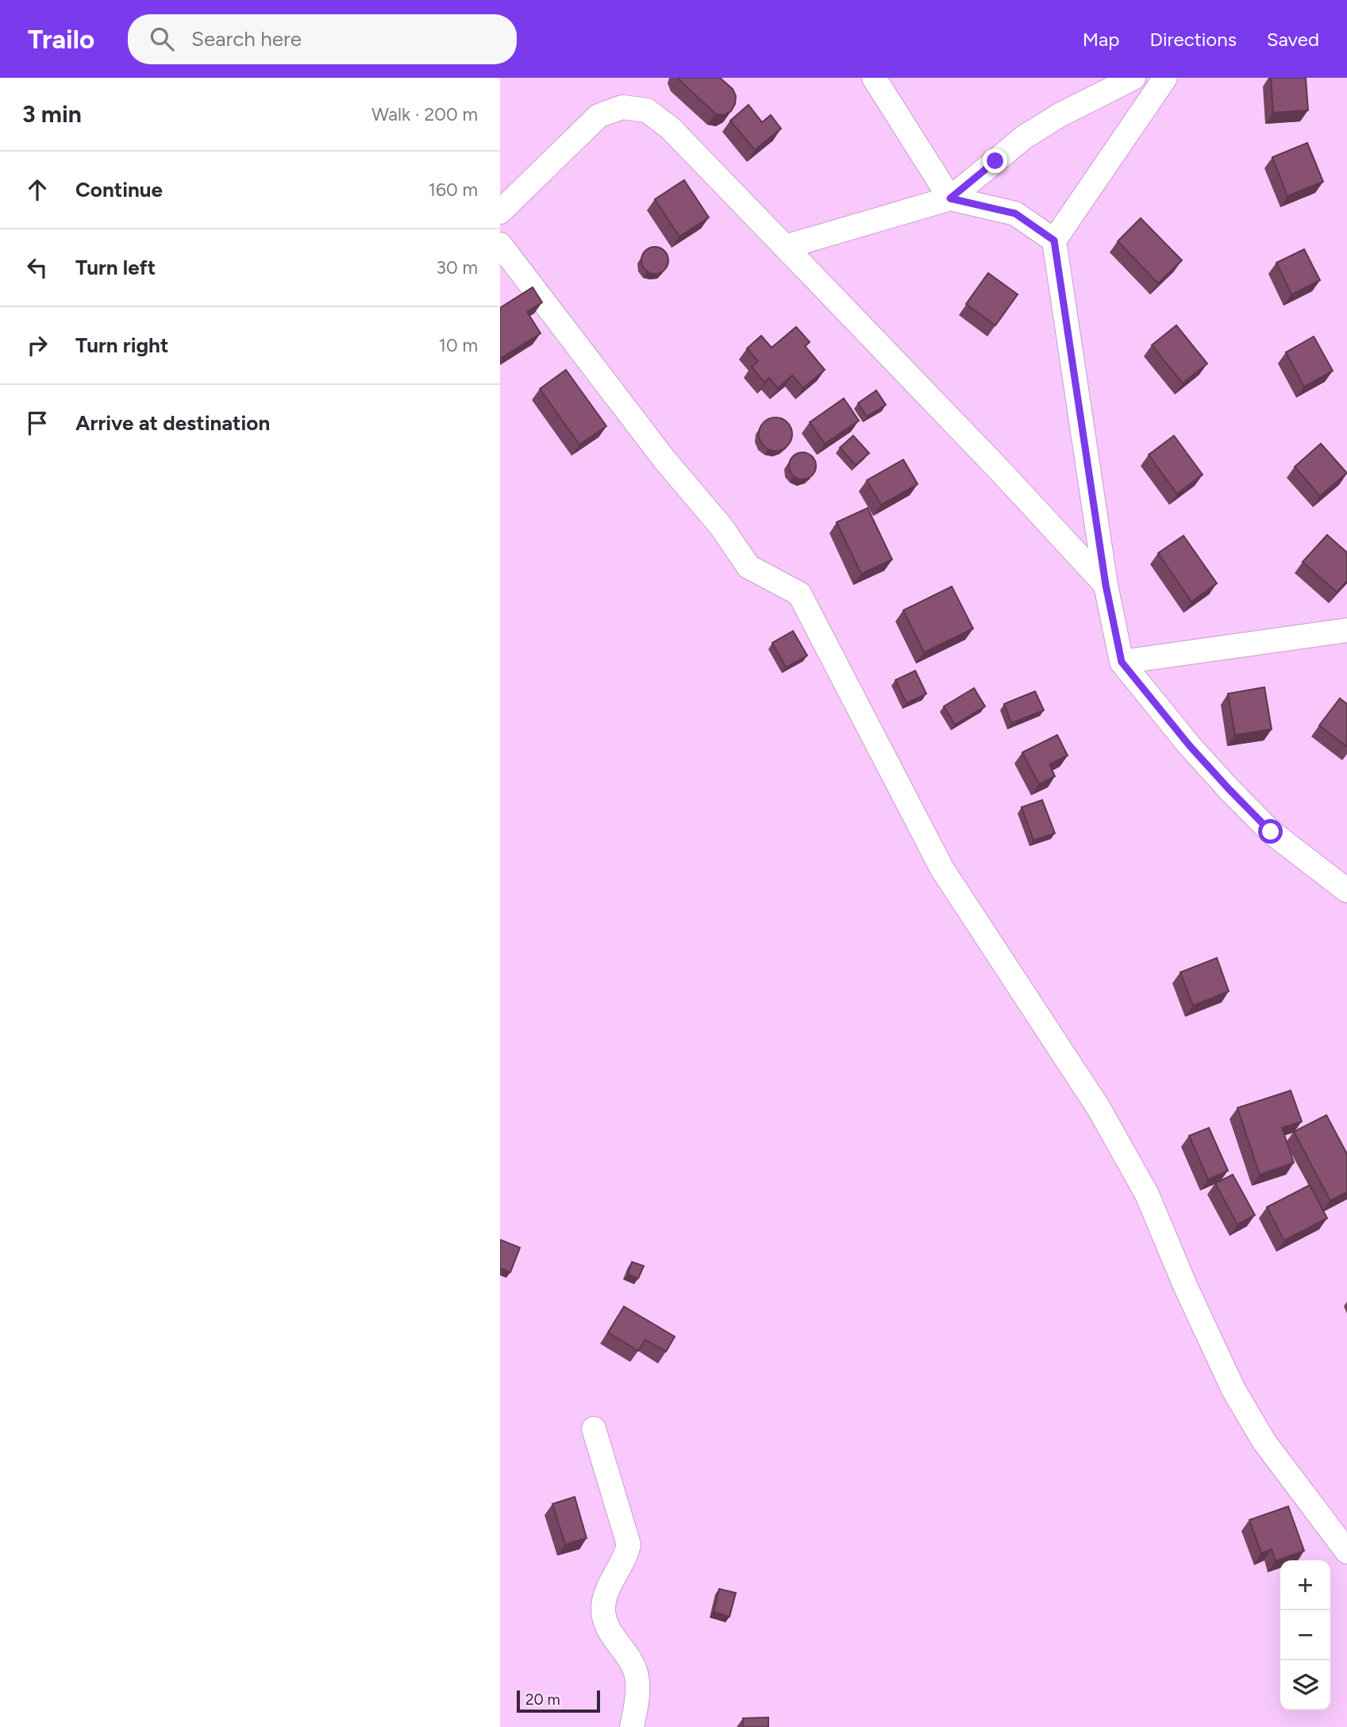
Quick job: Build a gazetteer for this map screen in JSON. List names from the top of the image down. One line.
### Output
{"scale_bar":"20 m","page":{"header":"Trailo","search":"Search here","nav":["Map","Directions","Saved"],"heading":["3 min","Walk · 200 m"],"list":[["Continue","160 m"],["Turn left","30 m"],["Turn right","10 m"],"Arrive at destination"],"map_buttons":["+","−"],"scale":"20 m"}}
